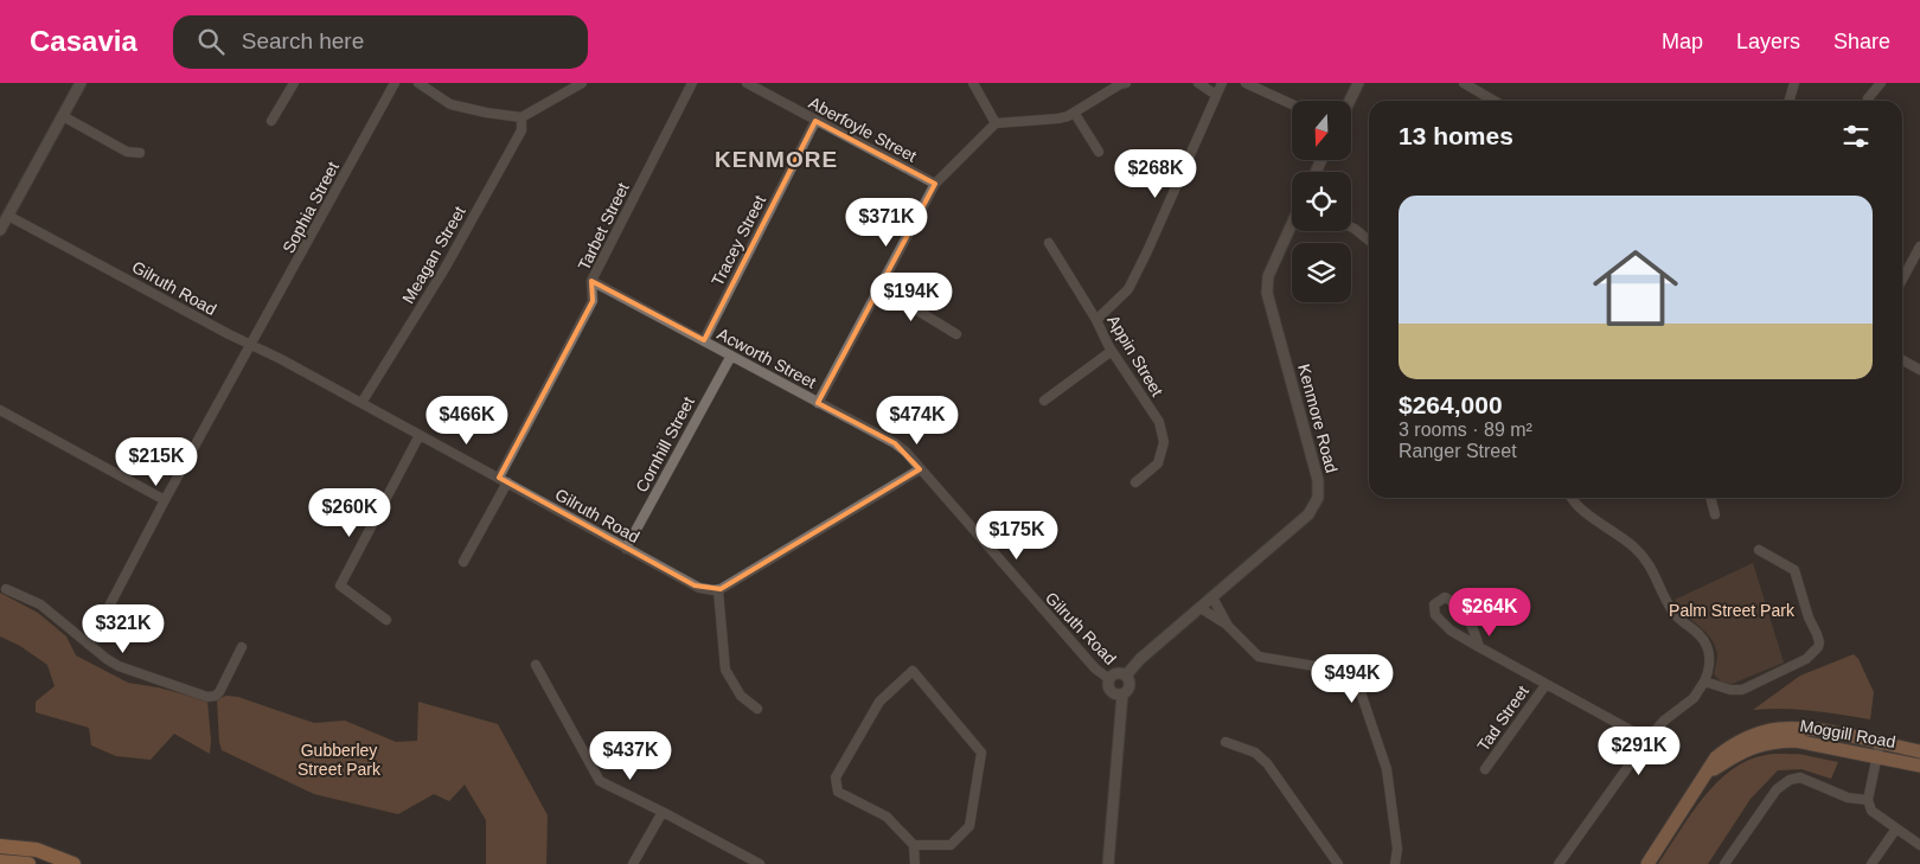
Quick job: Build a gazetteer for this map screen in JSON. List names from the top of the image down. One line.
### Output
{"streets":{"main road":["Moggill Road"],"street":["Aberfoyle Street","Sophia Street","Tarbet Street","Tracey Street","Meagan Street","Gilruth Road","Appin Street","Acworth Street","Kenmore Road","Cornhill Street","Tad Street"]},"crossings":[["Aberfoyle Street","Tracey Street"],["Sophia Street","Gilruth Road"],["Tarbet Street","Gilruth Road"],["Tarbet Street","Acworth Street"],["Tracey Street","Acworth Street"],["Meagan Street","Gilruth Road"],["Gilruth Road","Acworth Street"],["Gilruth Road","Kenmore Road"],["Gilruth Road","Cornhill Street"],["Acworth Street","Cornhill Street"]],"districts":["KENMORE"],"parks":["Palm Street Park","Gubberley Street Park"],"north":"bottom","page":{"header":"Casavia","search":"Search here","nav":["Map","Layers","Share"],"heading":"13 homes","price":["$268K","$371K","$194K","$466K","$474K","$215K","$260K","$175K","$264K","$321K","$494K","$291K","$437K"],"list":[{"name":"$264,000","note":"3 rooms · 89 m² · Ranger Street"}]}}
